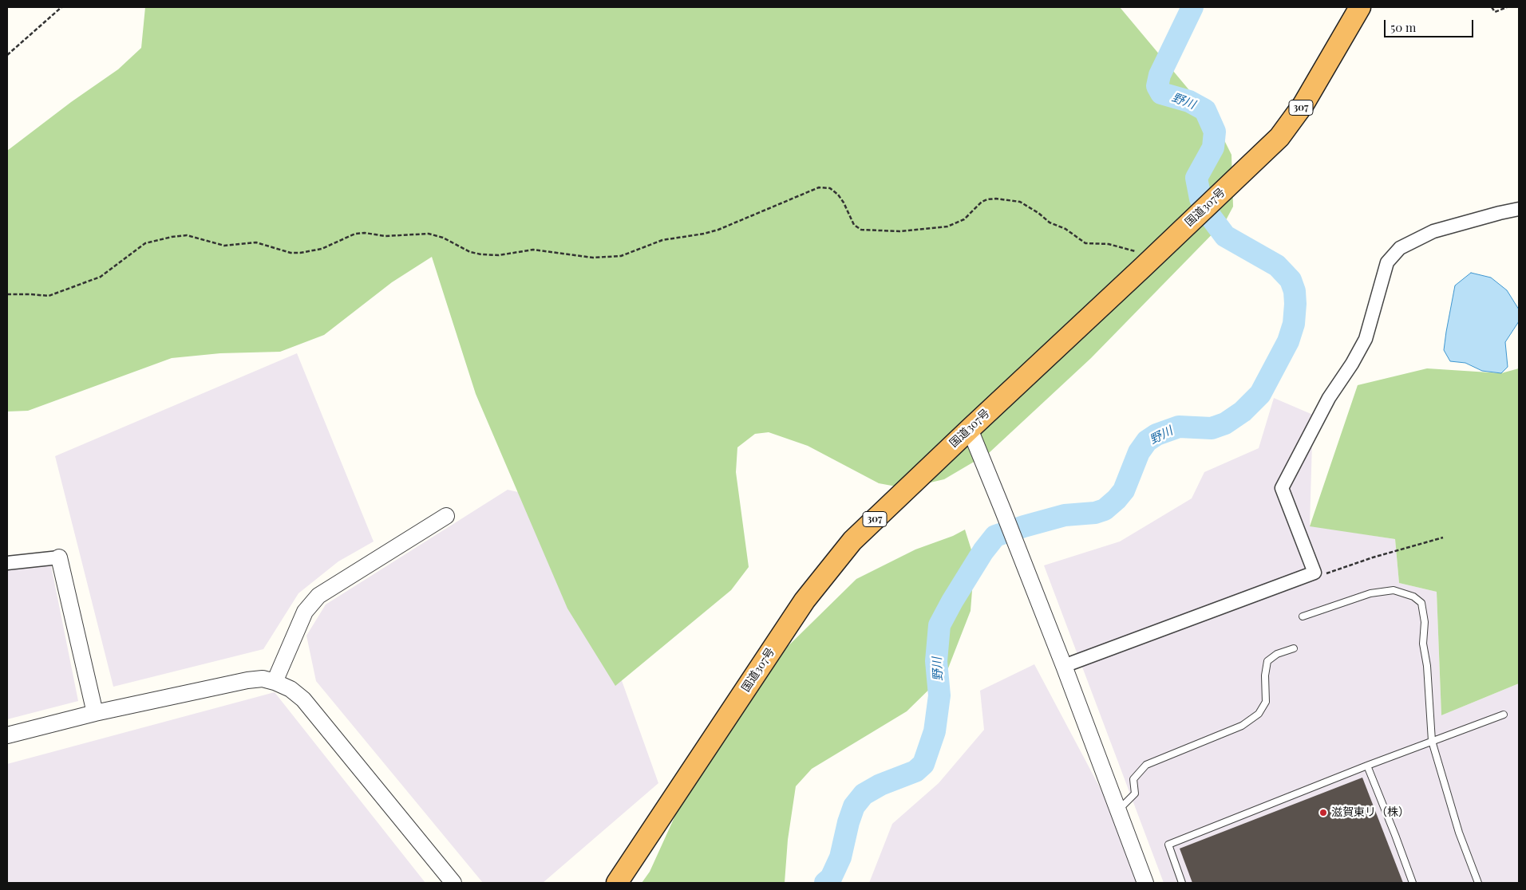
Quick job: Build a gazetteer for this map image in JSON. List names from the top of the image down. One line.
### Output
{"streets":{"highway":["307","国道307号"]},"water":["野川"],"places":["滋賀東リ（株）"],"scale_bar":"50 m"}
